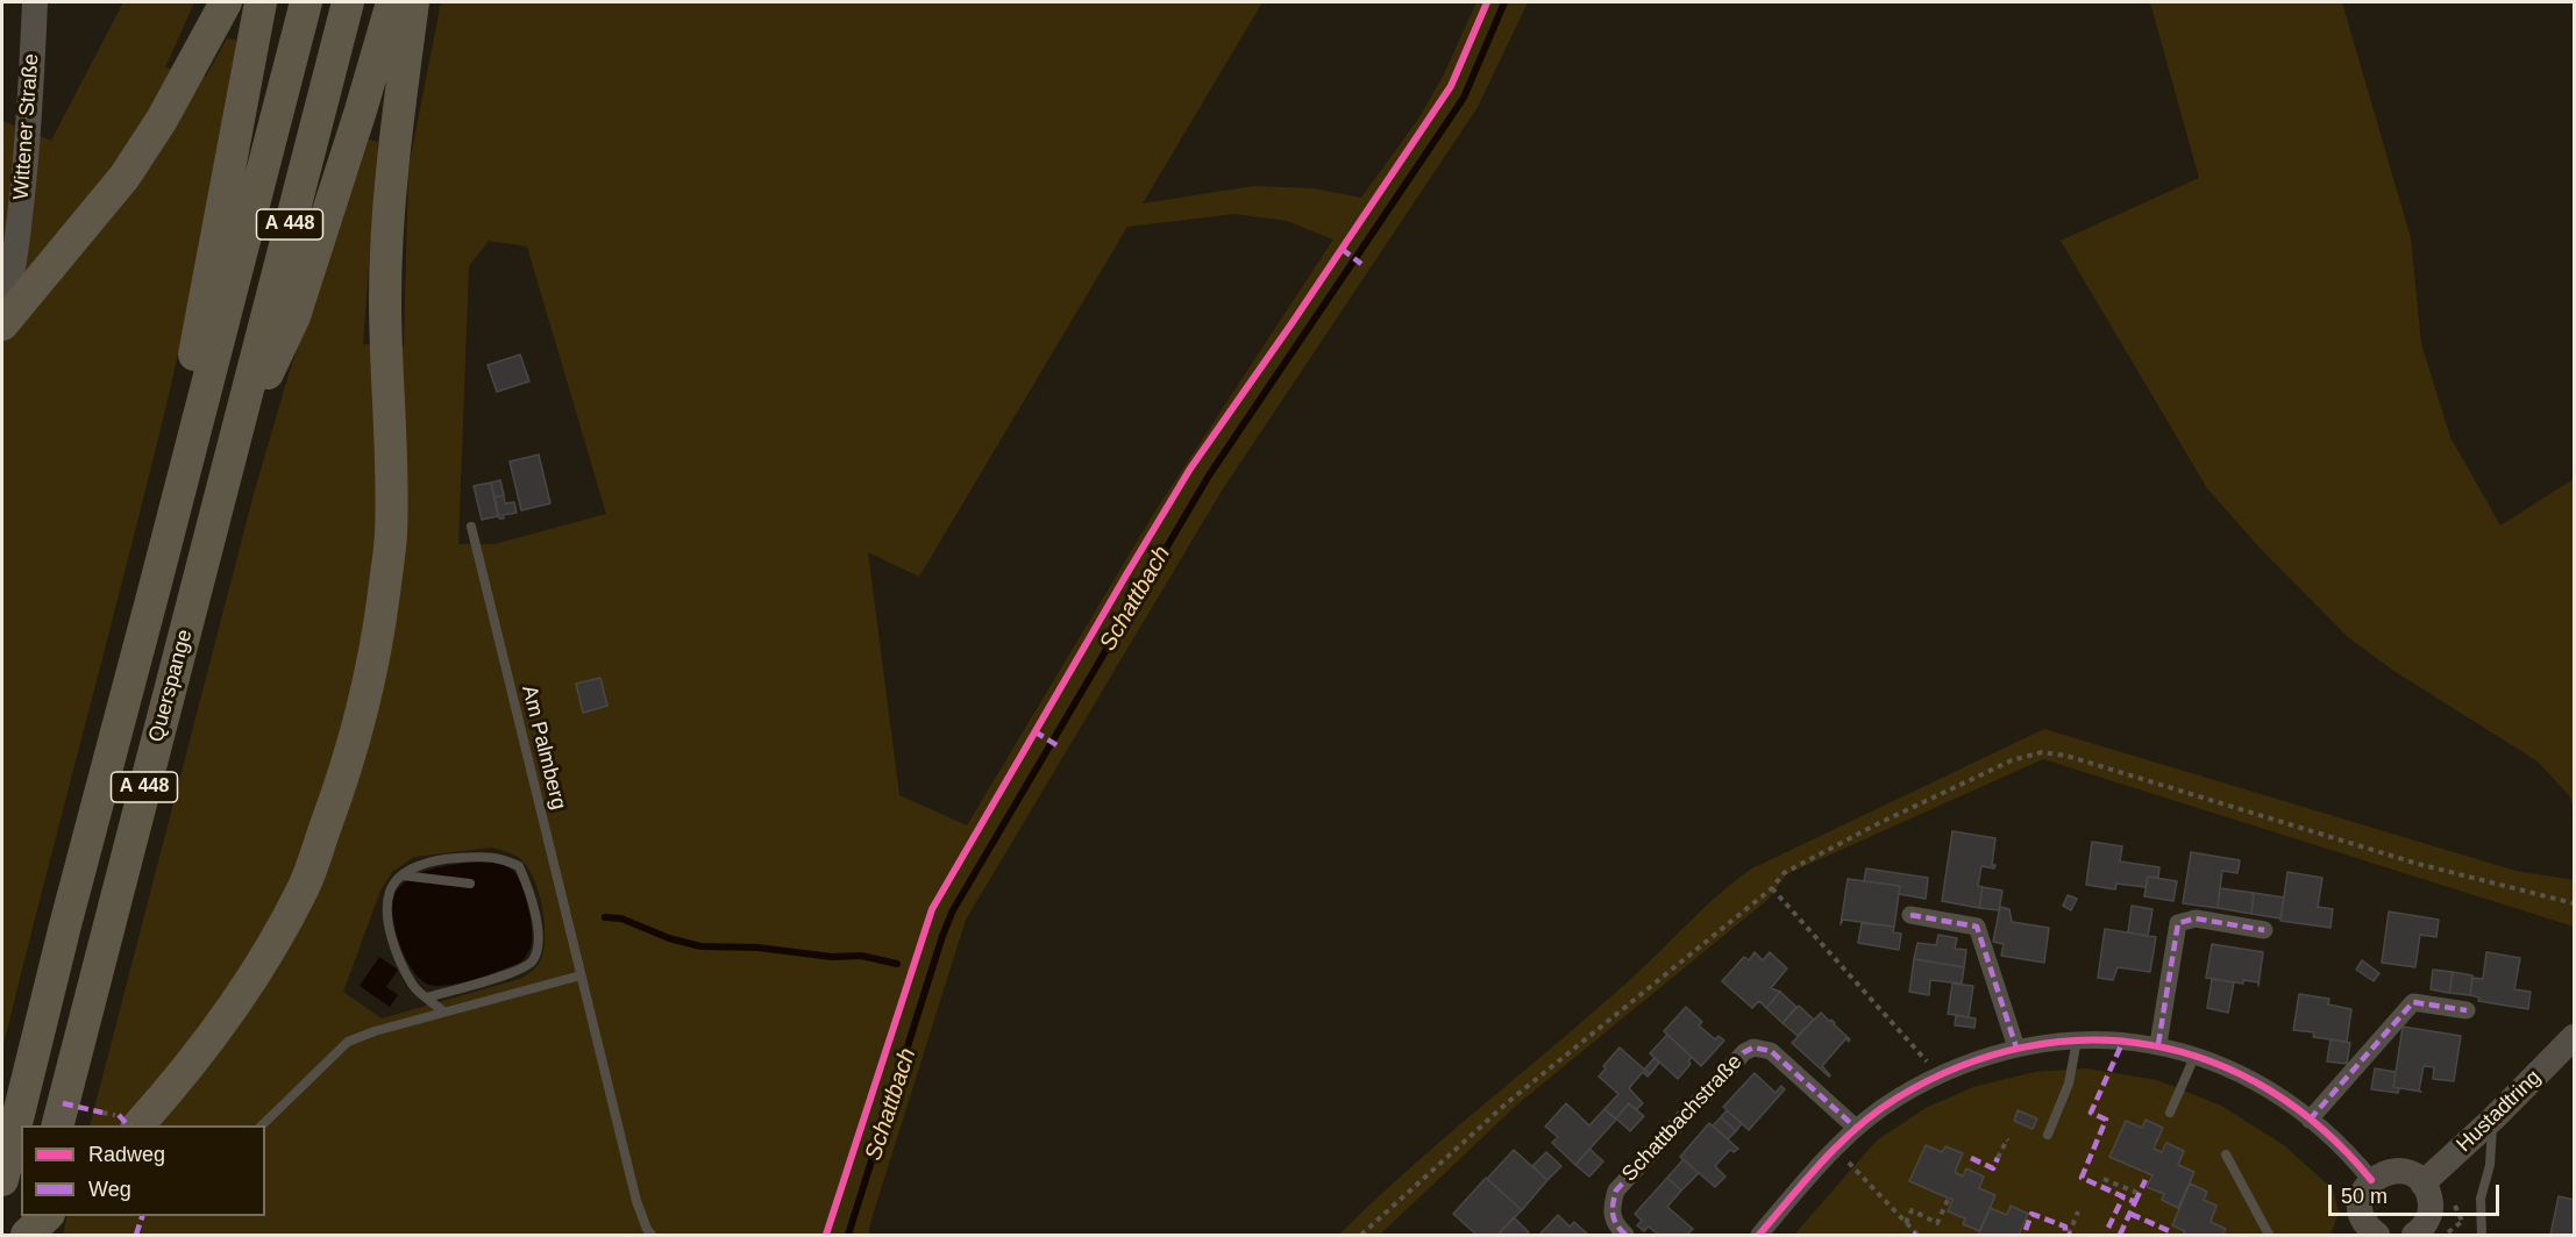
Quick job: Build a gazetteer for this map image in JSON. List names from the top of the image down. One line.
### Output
{"streets":{"highway":["A 448","Querspange"],"street":["Wittener Straße","Hustadtring","Schattbachstraße"],"lane":["Am Palmberg"]},"crossings":[["A 448","Querspange"]],"water":["Schattbach"],"legend":["Radweg","Weg"],"scale_bar":"50 m"}
